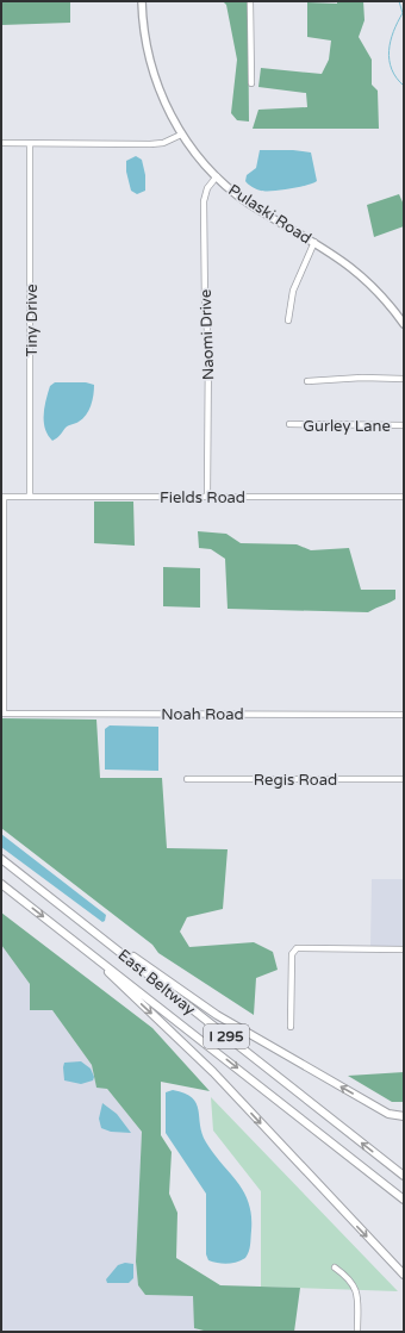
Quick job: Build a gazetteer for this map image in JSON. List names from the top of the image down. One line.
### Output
{"streets":{"highway":["East Beltway","I 295"],"main road":["Pulaski Road"],"street":["Tiny Drive","Naomi Drive","Gurley Lane","Fields Road","Noah Road","Regis Road"]},"crossings":[["Pulaski Road","Naomi Drive"],["Tiny Drive","Fields Road"],["Naomi Drive","Fields Road"]]}
